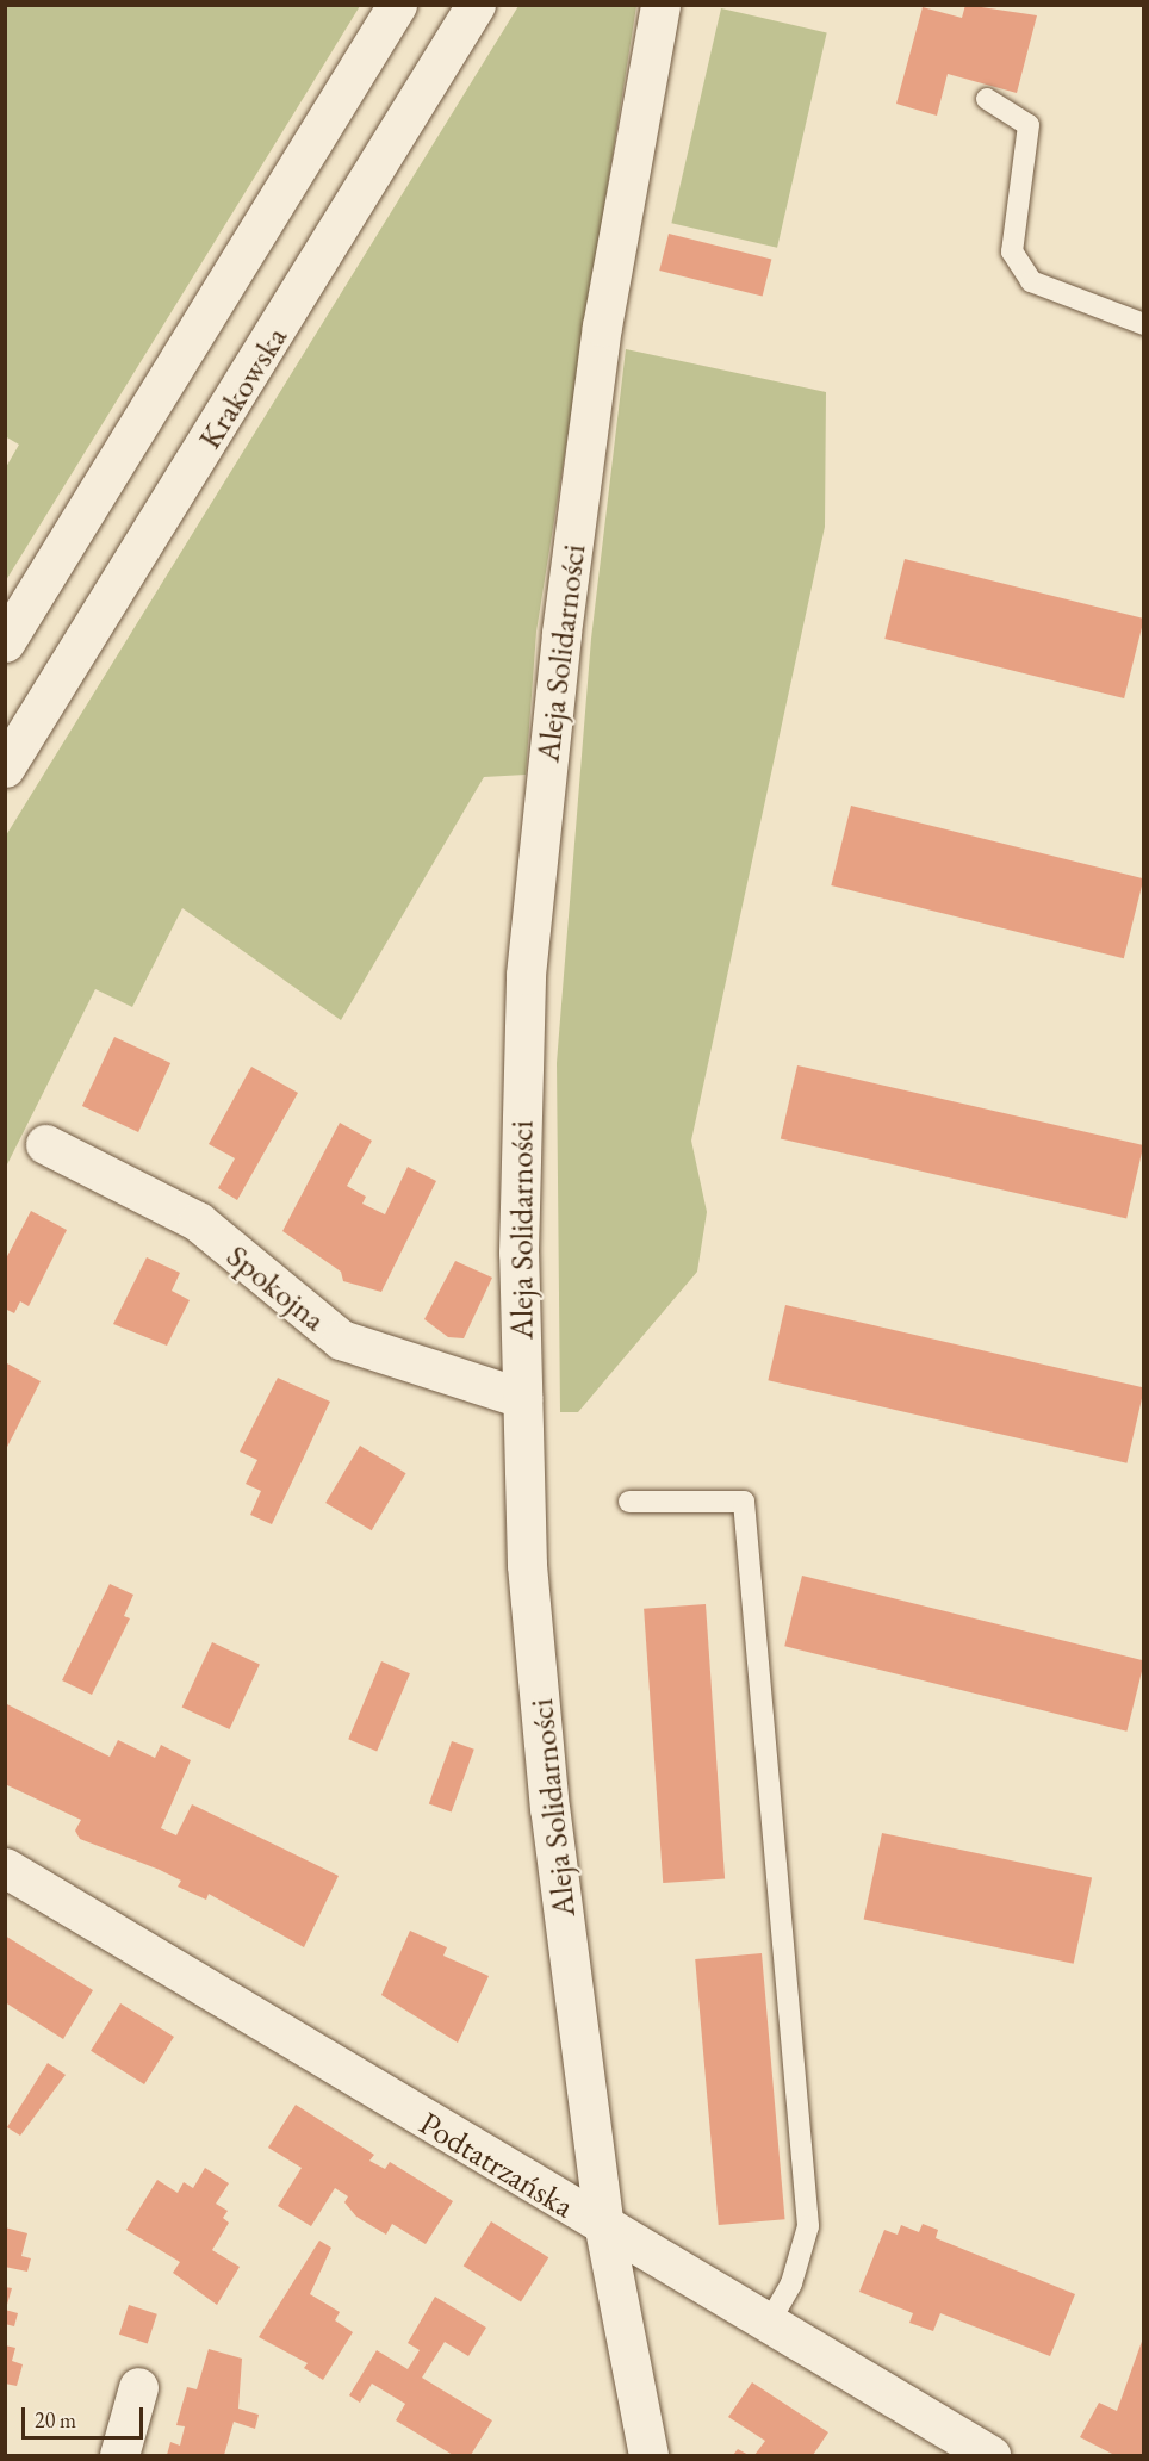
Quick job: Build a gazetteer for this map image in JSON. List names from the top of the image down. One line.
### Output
{"streets":{"street":["Krakowska","Aleja Solidarności","Spokojna","Podtatrzańska"]},"crossings":[["Aleja Solidarności","Spokojna"],["Aleja Solidarności","Podtatrzańska"]],"scale_bar":"20 m"}
